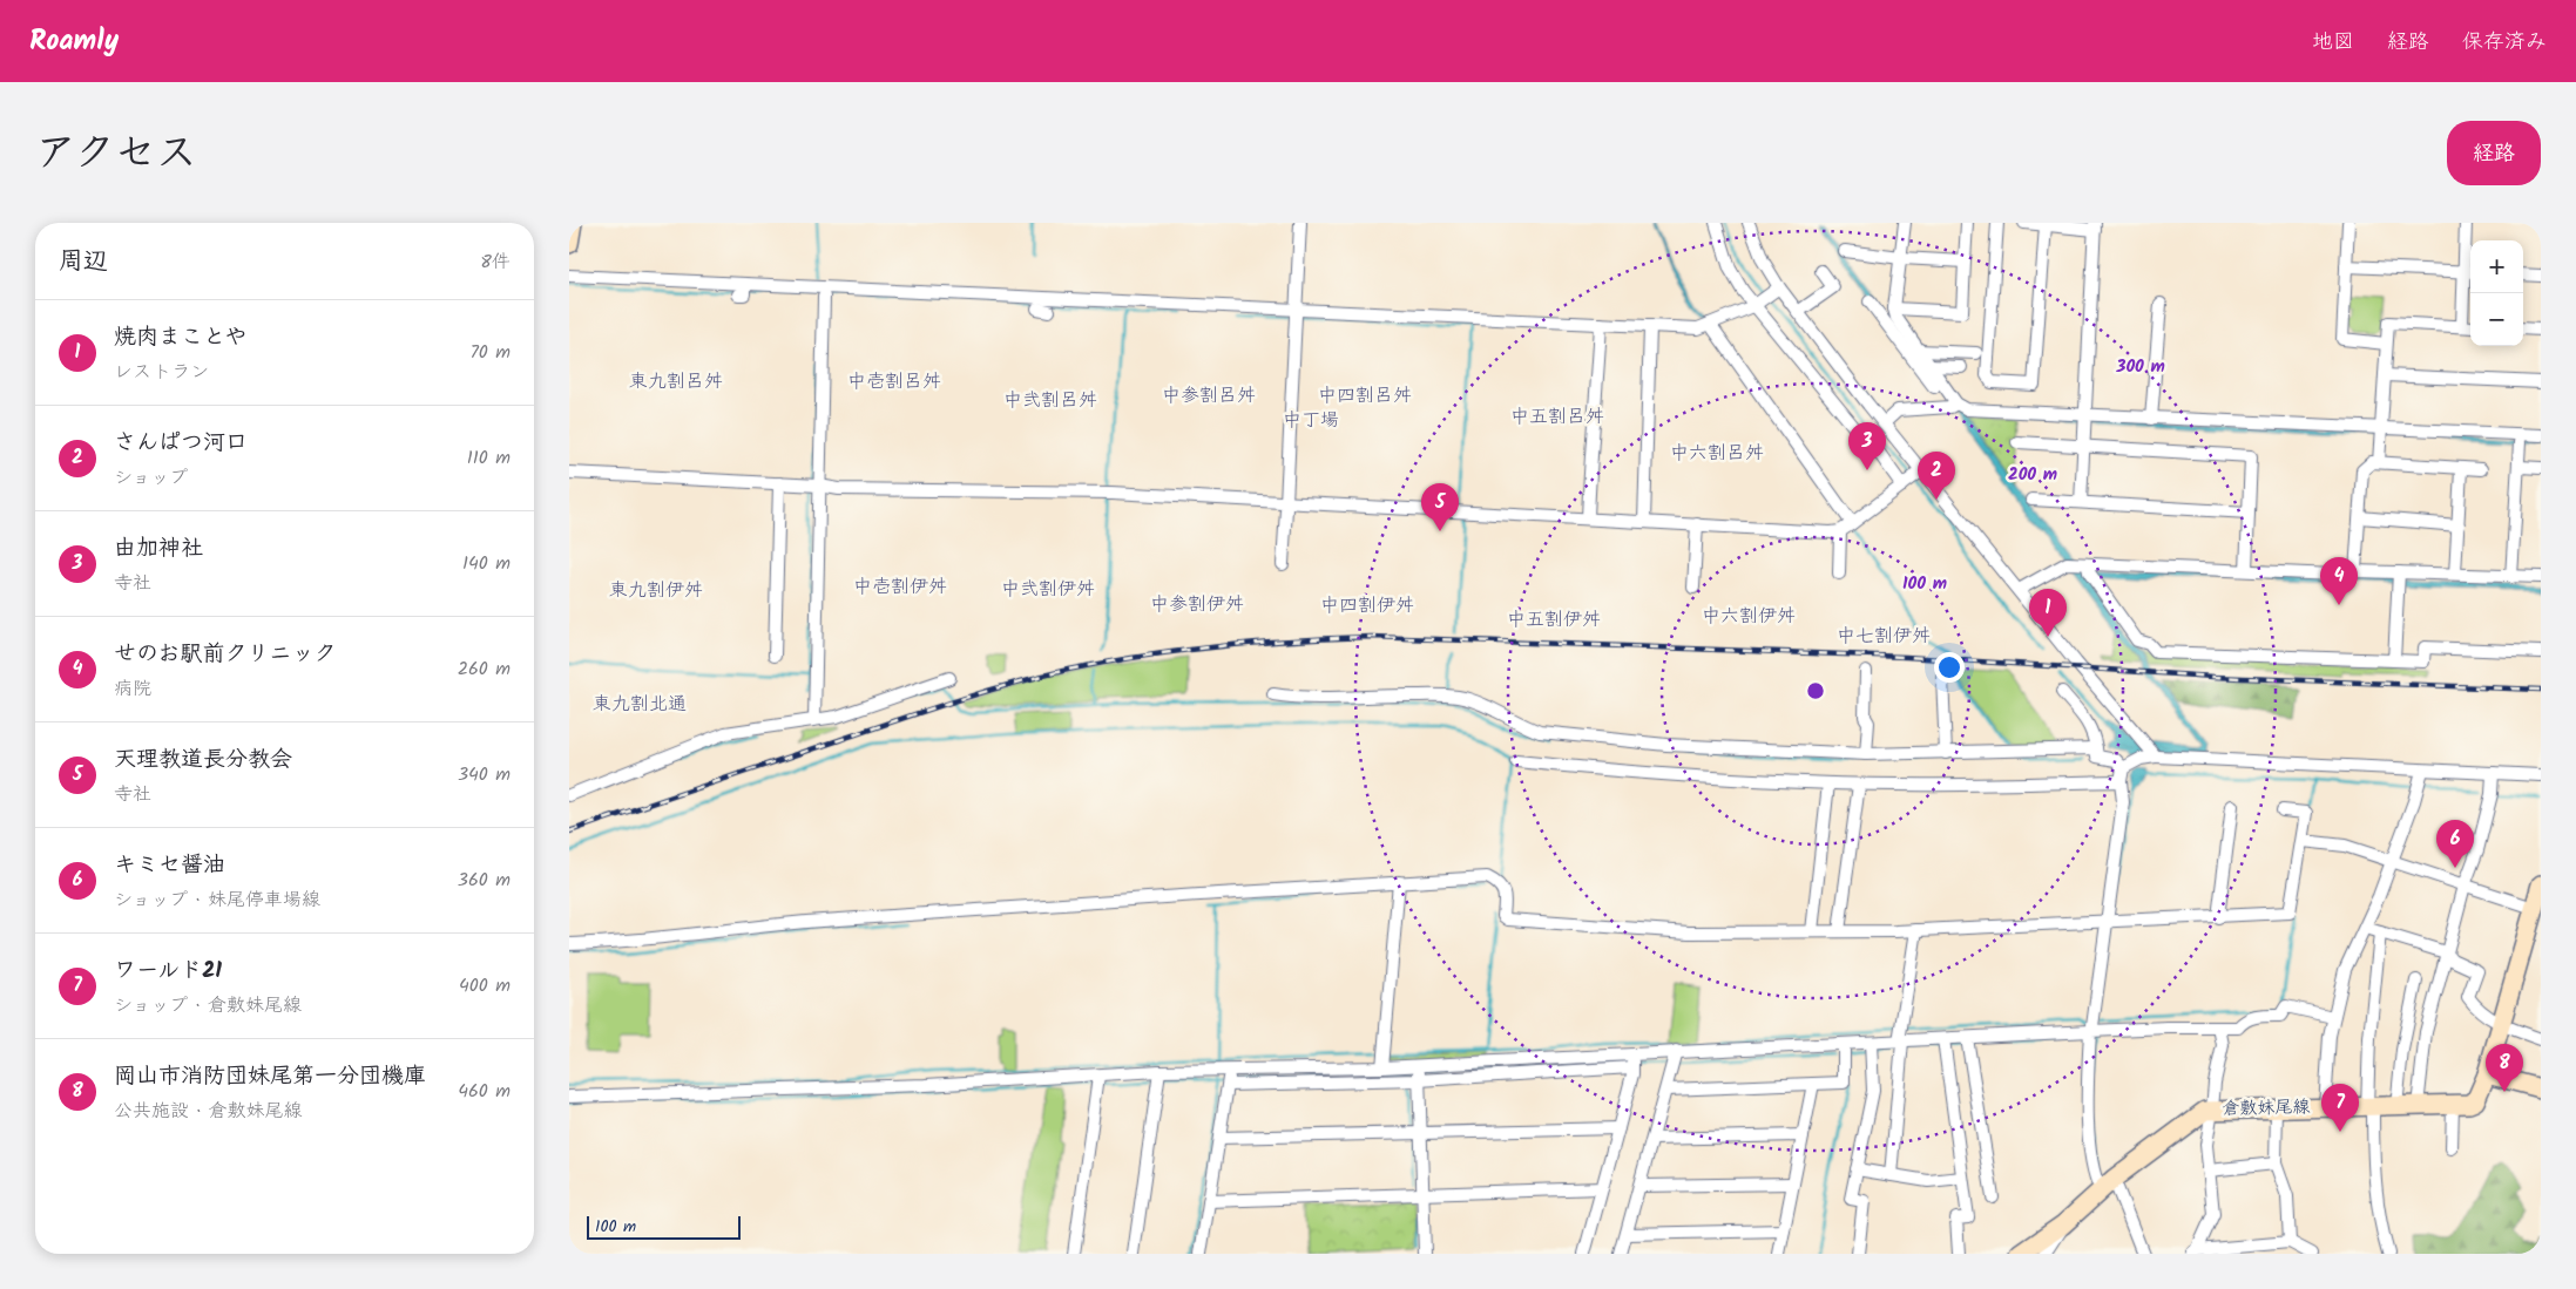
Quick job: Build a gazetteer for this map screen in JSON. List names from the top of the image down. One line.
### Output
{"streets":{"main road":["倉敷妹尾線"]},"districts":["東九割呂舛","中壱割呂舛","中参割呂舛","中四割呂舛","中弐割呂舛","中五割呂舛","中丁場","中六割呂舛","中壱割伊舛","中弐割伊舛","東九割伊舛","中参割伊舛","中四割伊舛","中六割伊舛","中五割伊舛","中七割伊舛","東九割北通"],"scale_bar":"100 m","page":{"header":"Roamly","nav":["地図","経路","保存済み"],"title":"アクセス","buttons":"経路","heading":["周辺","8件"],"map_buttons":["+","−"],"list":[{"mark":"1","name":"焼肉まことや","note":"レストラン","value":"70 m"},{"mark":"2","name":"さんぱつ河口","note":"ショップ","value":"110 m"},{"mark":"3","name":"由加神社","note":"寺社","value":"140 m"},{"mark":"4","name":"せのお駅前クリニック","note":"病院","value":"260 m"},{"mark":"5","name":"天理教道長分教会","note":"寺社","value":"340 m"},{"mark":"6","name":"キミセ醤油","note":"ショップ · 妹尾停車場線","value":"360 m"},{"mark":"7","name":"ワールド21","note":"ショップ · 倉敷妹尾線","value":"400 m"},{"mark":"8","name":"岡山市消防団妹尾第一分団機庫","note":"公共施設 · 倉敷妹尾線","value":"460 m"}],"pins":["3","2","5","4","1","6","8","7"],"scale":"100 m"},"rings":["300 m","200 m","100 m"]}
